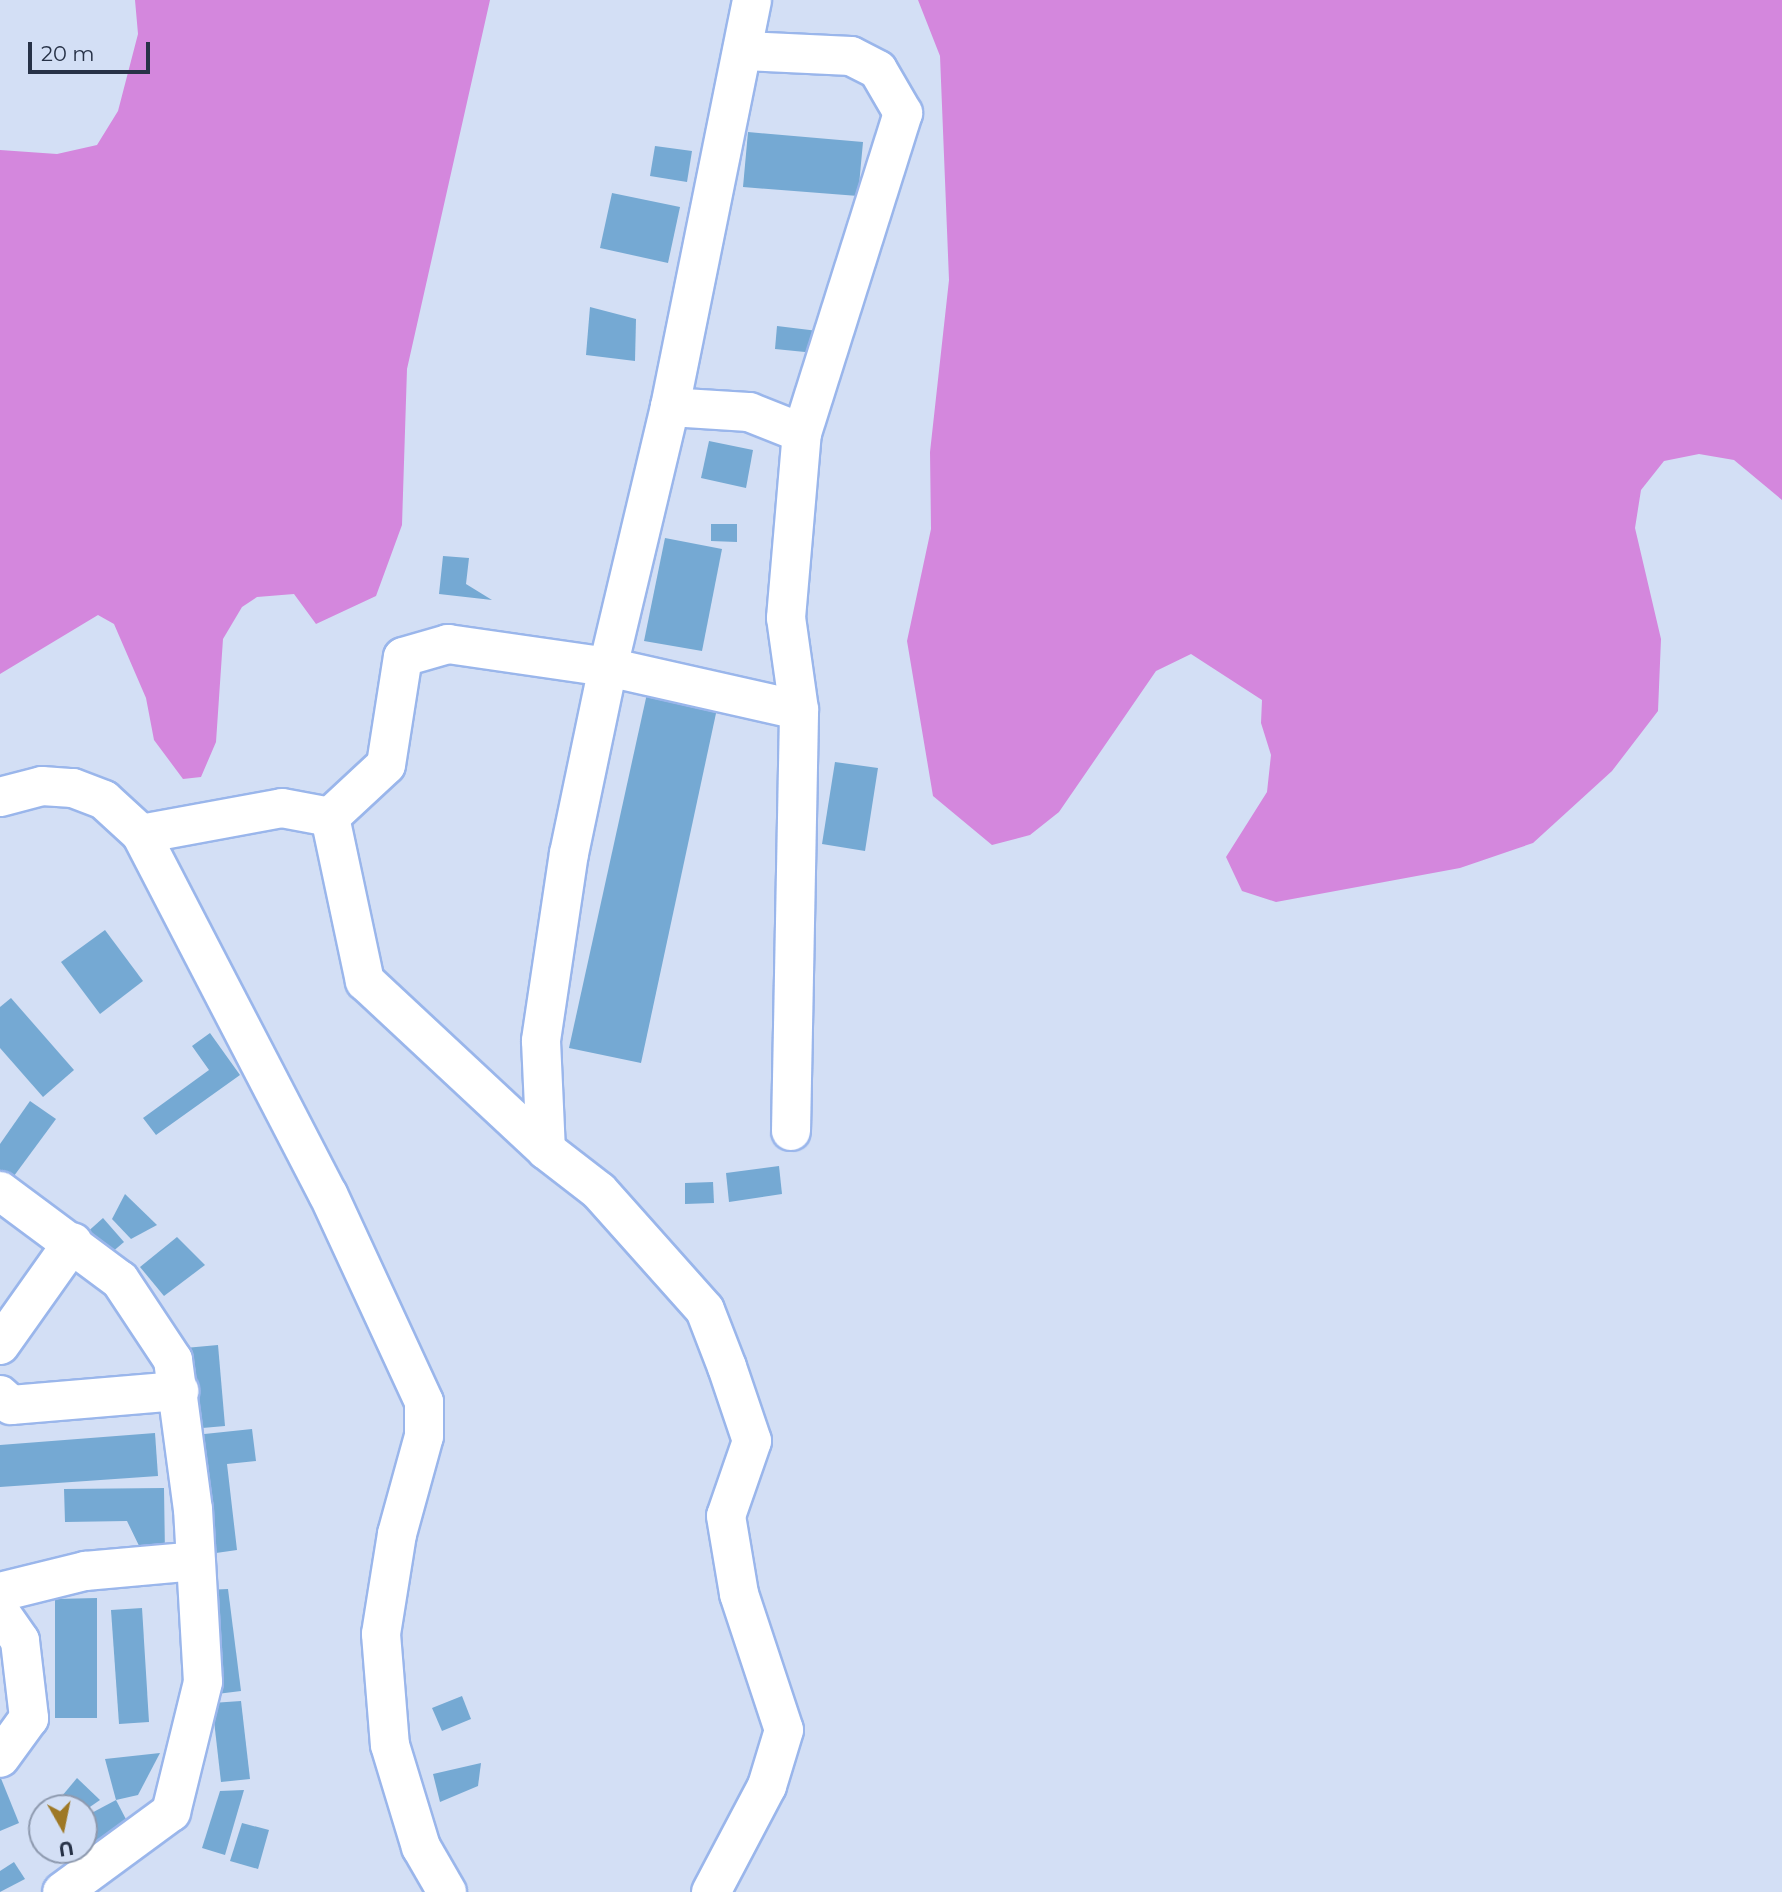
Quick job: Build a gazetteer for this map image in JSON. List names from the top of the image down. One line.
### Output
{"scale_bar":"20 m","north":"bottom"}
